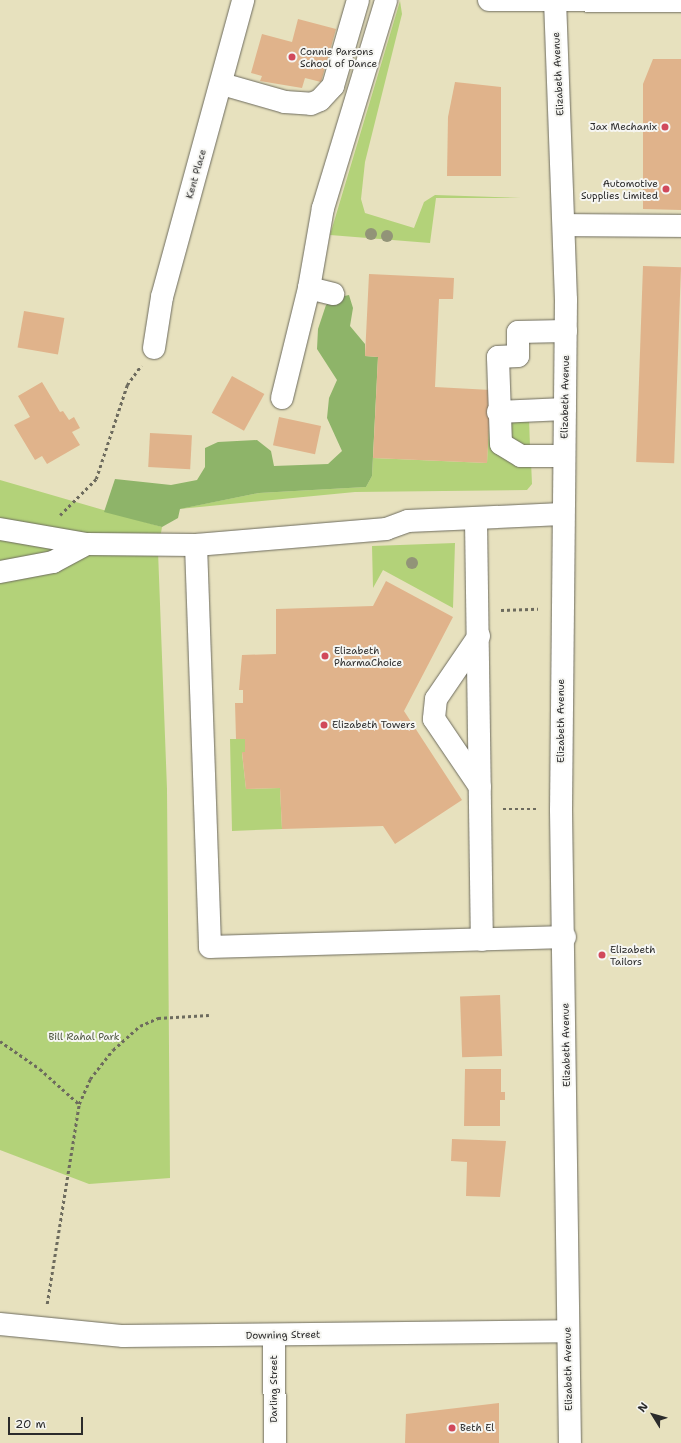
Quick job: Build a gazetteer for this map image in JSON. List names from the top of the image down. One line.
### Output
{"streets":{"main road":["Elizabeth Avenue","Kent Place","Downing Street","Darling Street"]},"crossings":[["Elizabeth Avenue","Downing Street"],["Downing Street","Darling Street"]],"parks":["Bill Rahal Park"],"places":["Connie Parsons School of Dance","Jax Mechanix","Automotive Supplies Limited","Elizabeth PharmaChoice","Elizabeth Towers","Elizabeth Tailors","Beth El"],"scale_bar":"20 m","north":"top left"}
